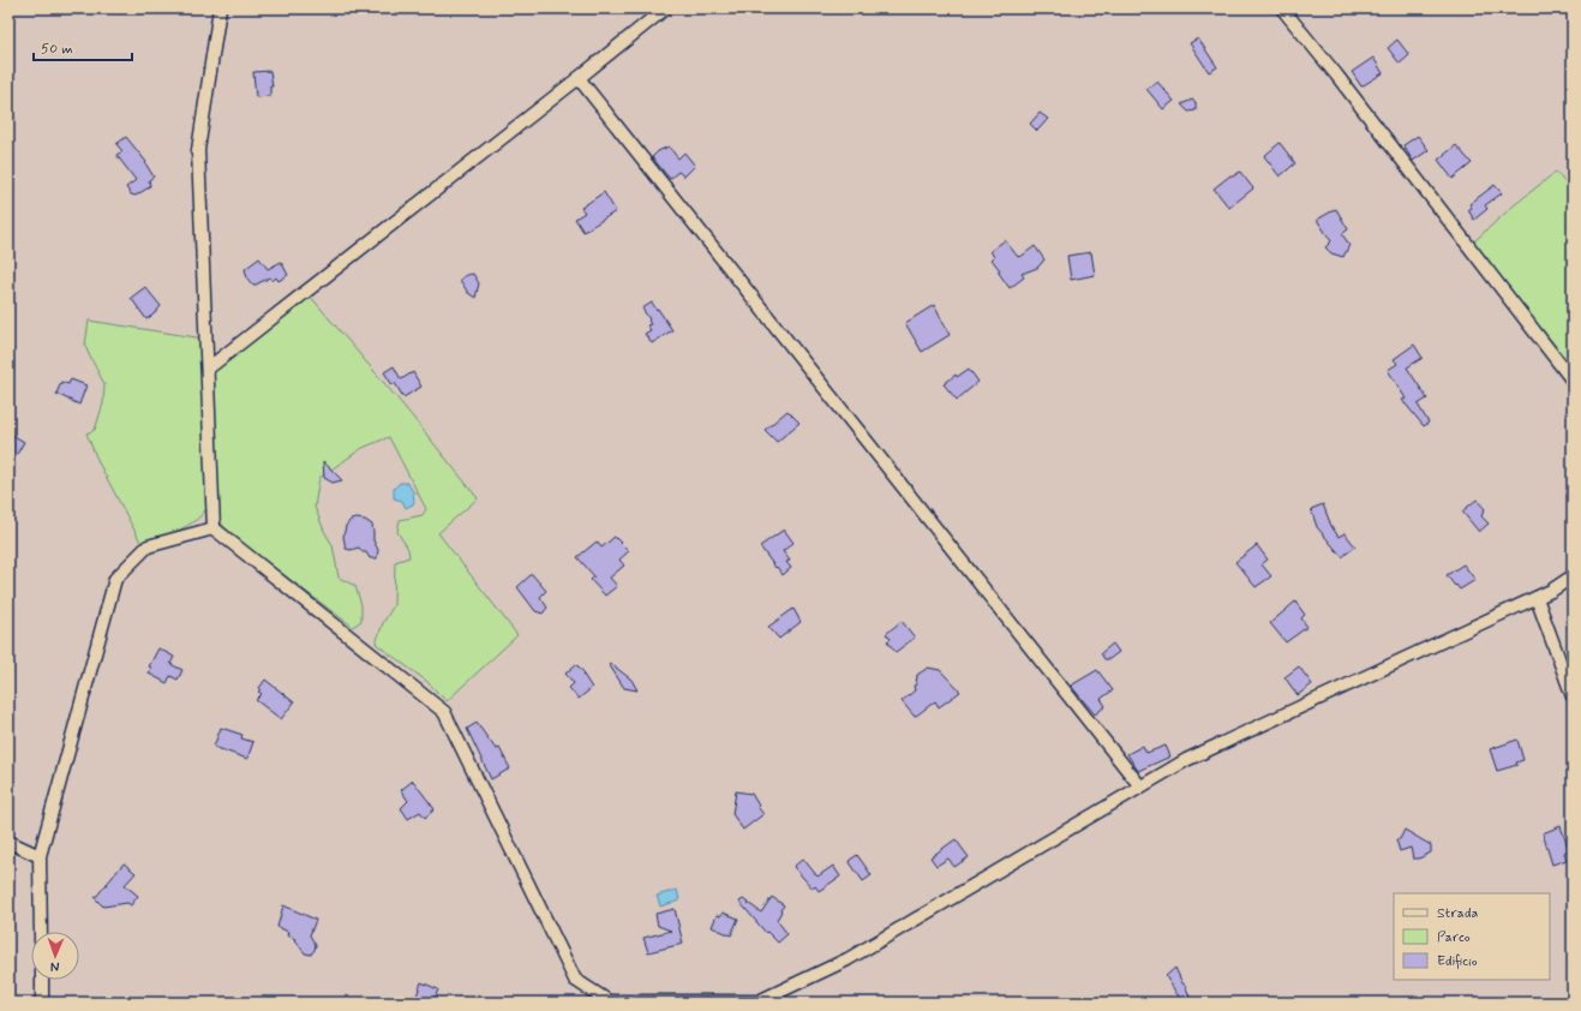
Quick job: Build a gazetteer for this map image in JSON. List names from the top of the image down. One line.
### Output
{"legend":["Strada","Parco","Edificio"],"scale_bar":"50 m","north":"bottom"}
